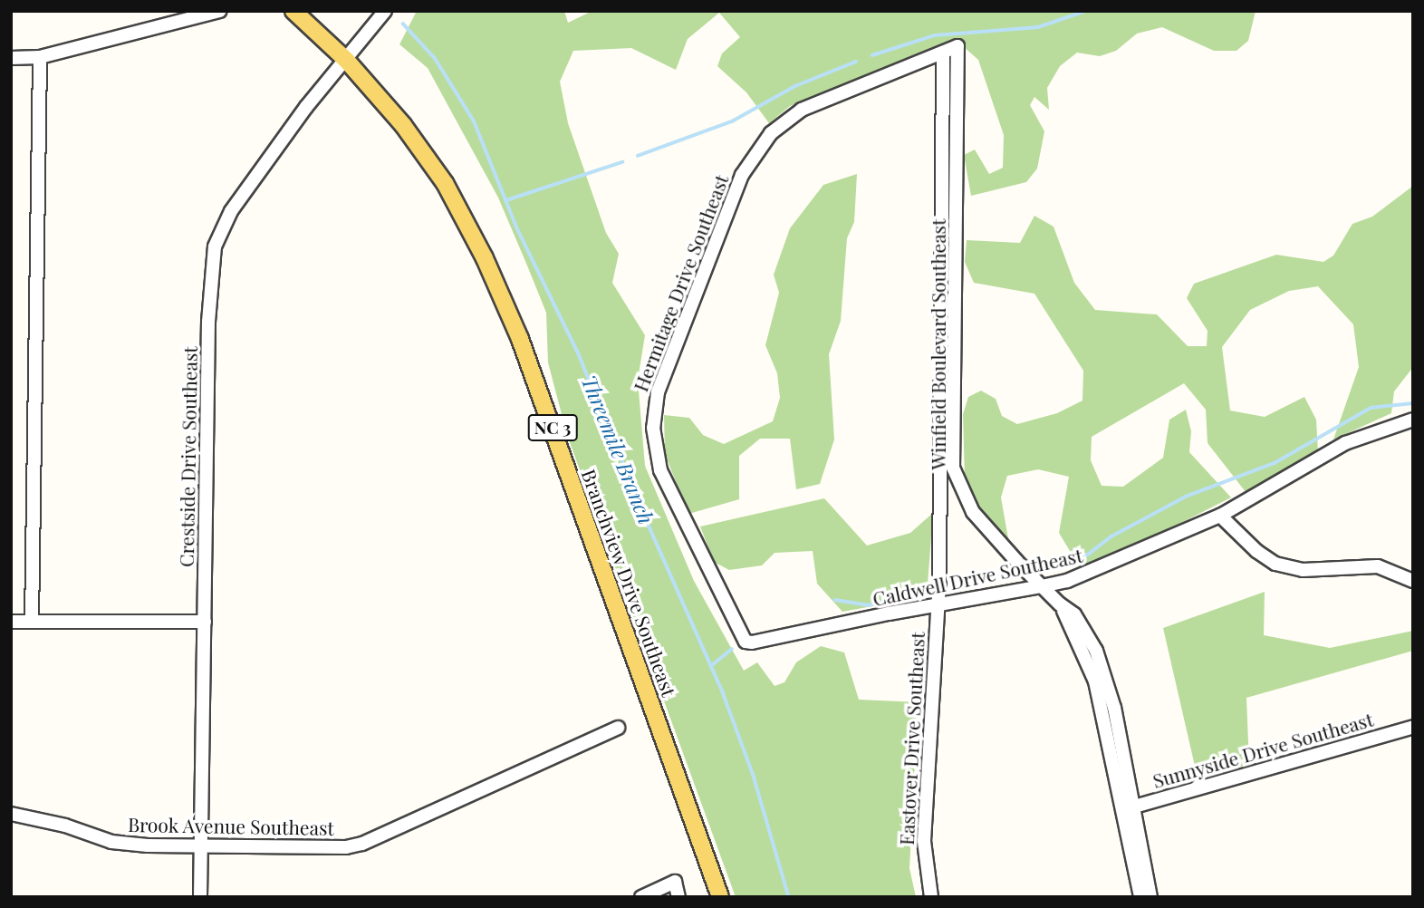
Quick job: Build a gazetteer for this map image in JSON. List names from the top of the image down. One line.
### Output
{"streets":{"main road":["NC 3","Branchview Drive Southeast"],"street":["Hermitage Drive Southeast","Winfield Boulevard Southeast","Crestside Drive Southeast","Caldwell Drive Southeast","Eastover Drive Southeast","Sunnyside Drive Southeast","Brook Avenue Southeast"]},"crossings":[["Hermitage Drive Southeast","Winfield Boulevard Southeast"],["Hermitage Drive Southeast","Caldwell Drive Southeast"],["Winfield Boulevard Southeast","Caldwell Drive Southeast"],["Winfield Boulevard Southeast","Eastover Drive Southeast"],["Winfield Boulevard Southeast","Sunnyside Drive Southeast"],["Crestside Drive Southeast","Branchview Drive Southeast"],["Crestside Drive Southeast","Brook Avenue Southeast"],["Caldwell Drive Southeast","Eastover Drive Southeast"]],"water":["Threemile Branch"]}
